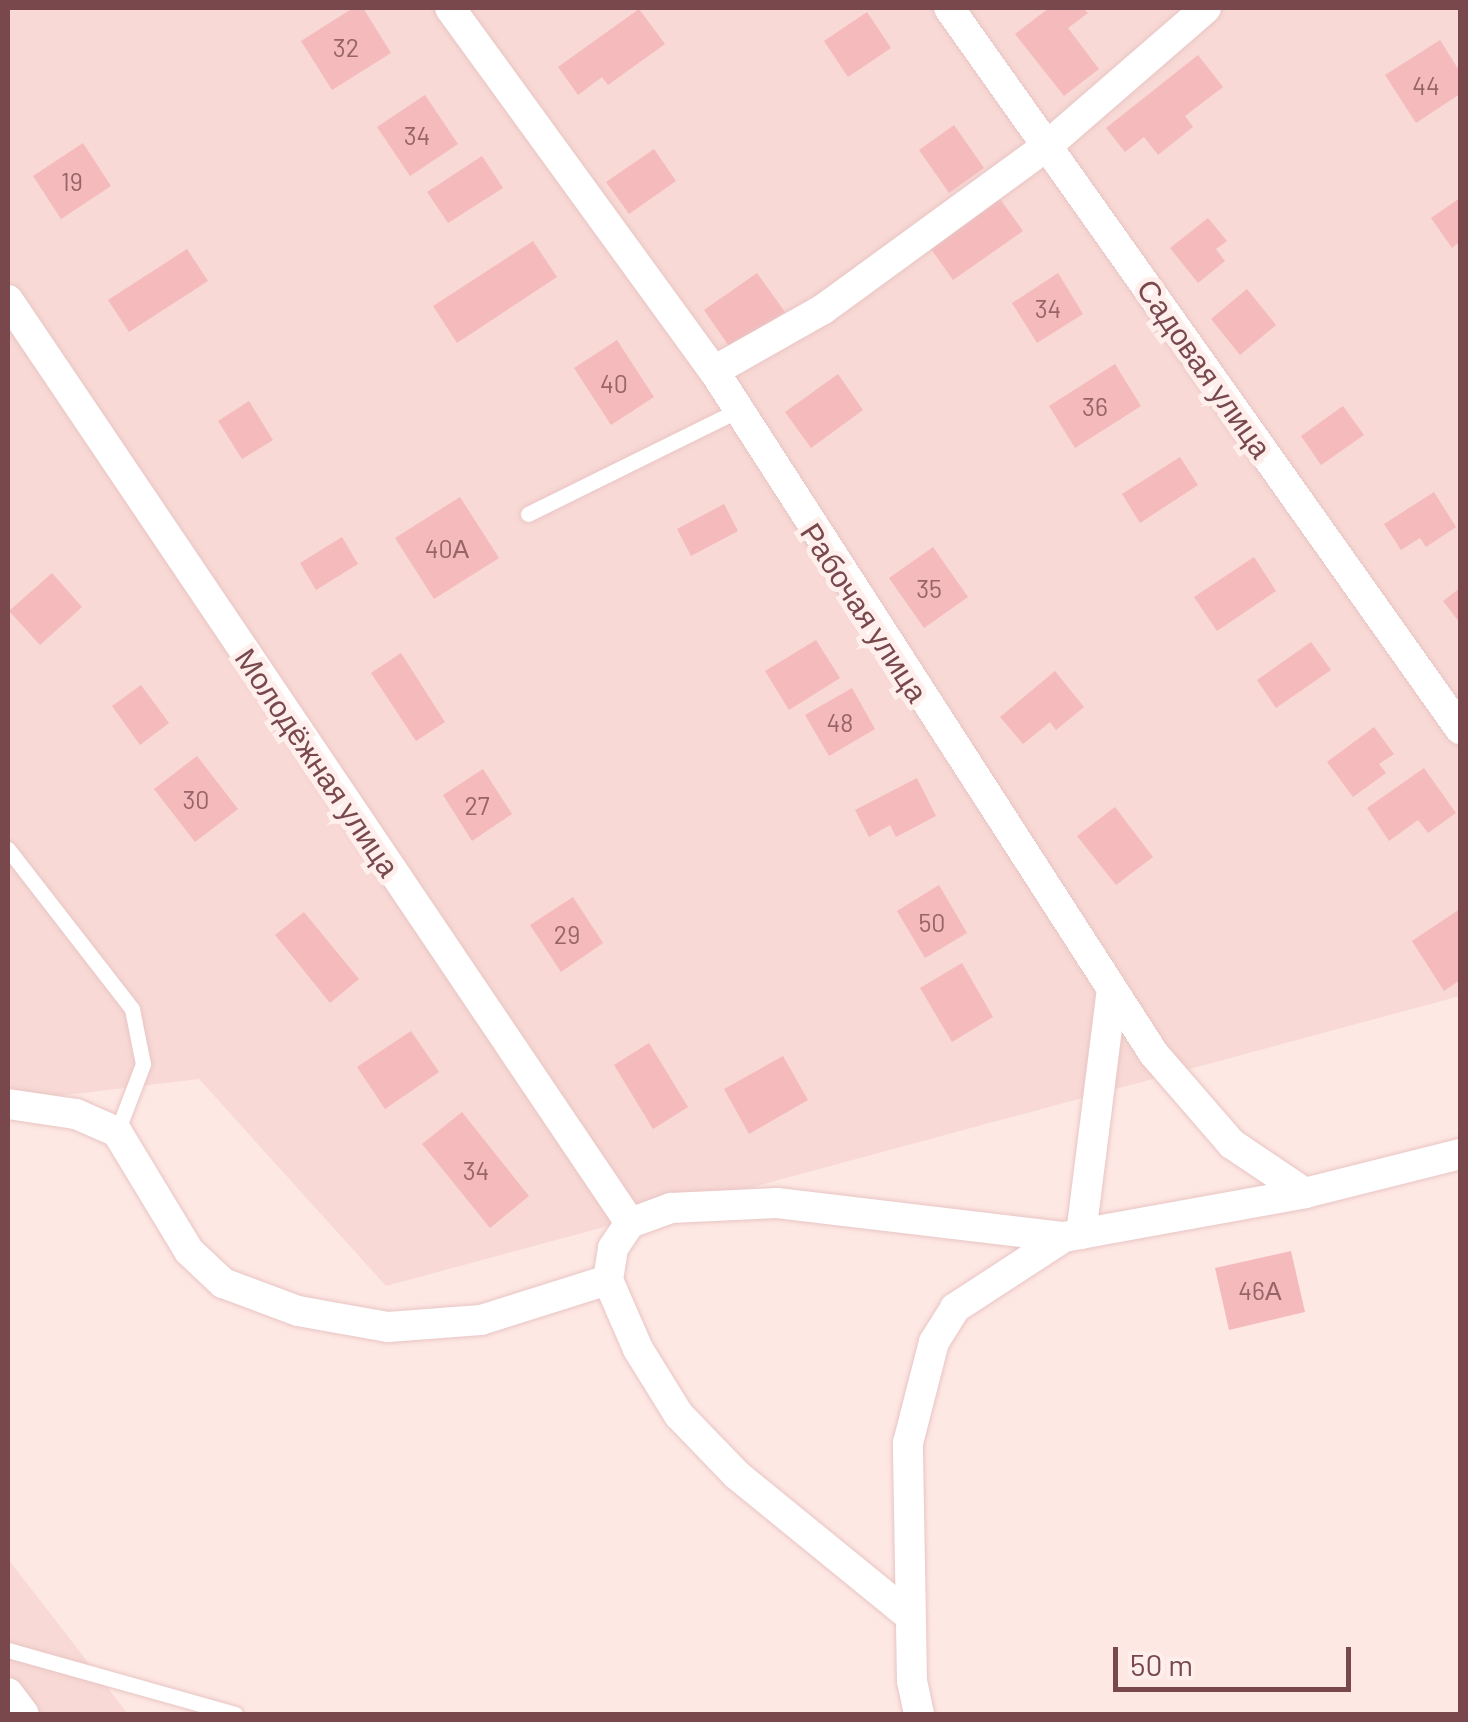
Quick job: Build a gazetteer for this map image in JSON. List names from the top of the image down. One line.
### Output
{"streets":{"street":["Садовая улица","Рабочая улица","Молодёжная улица"]},"house_numbers":["32","44","34","19","34","40","36","40А","35","48","30","27","50","29","34","46А"],"scale_bar":"50 m"}
